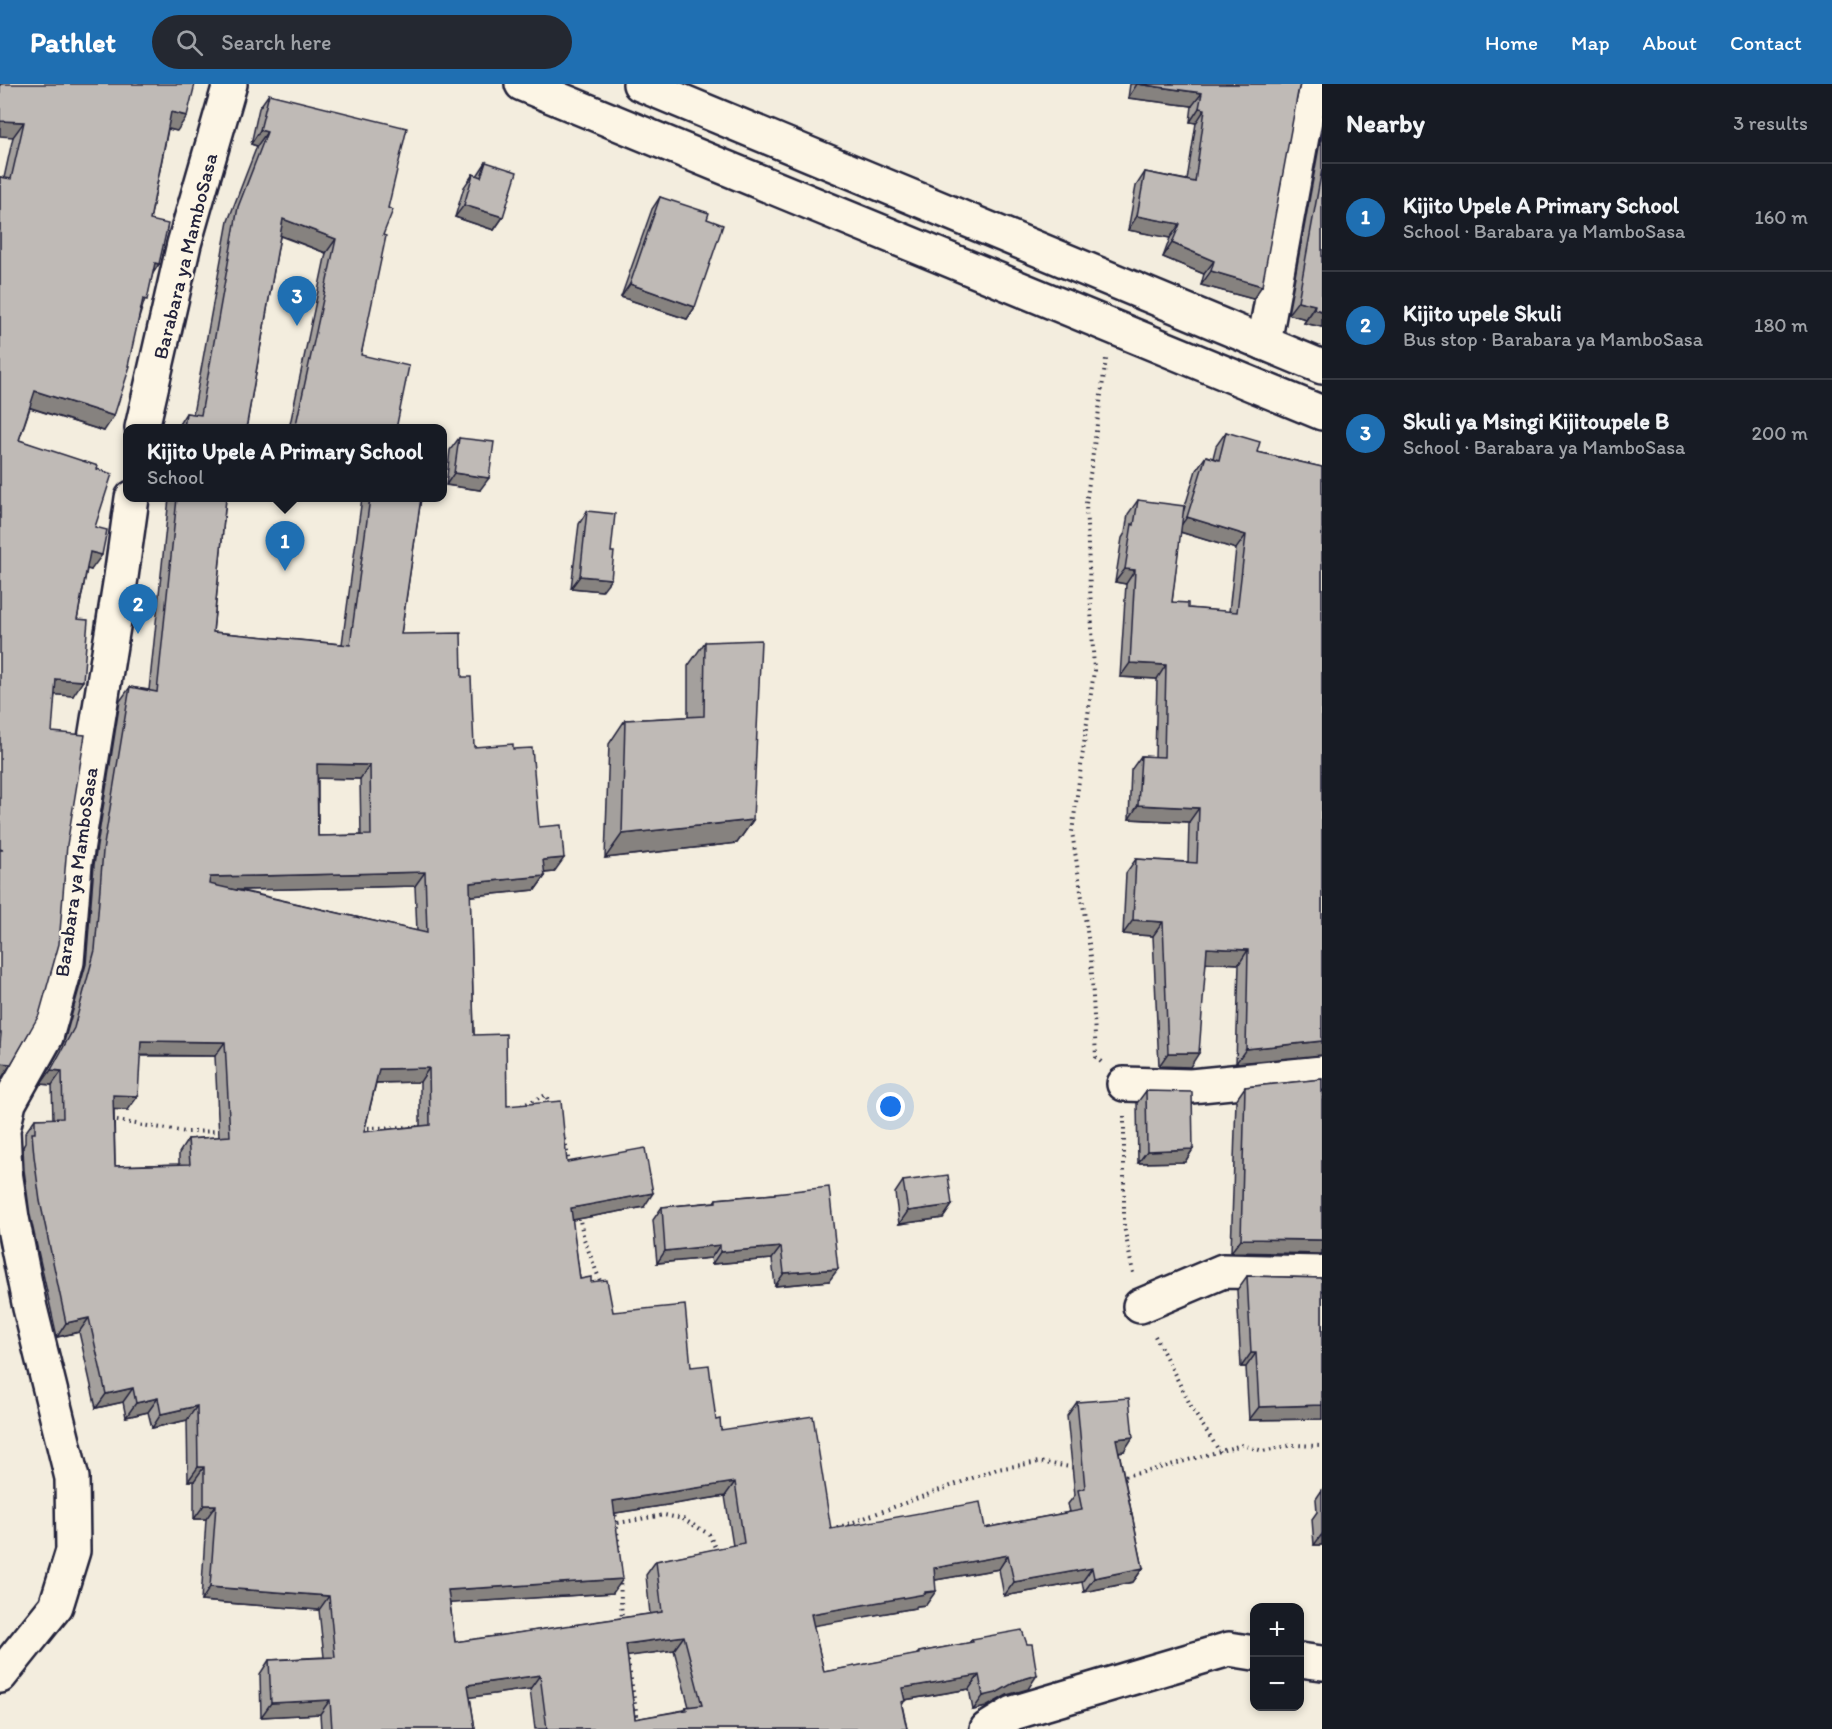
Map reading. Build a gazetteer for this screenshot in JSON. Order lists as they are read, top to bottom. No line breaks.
{"streets":{"street":["Barabara ya MamboSasa"]},"page":{"header":"Pathlet","search":"Search here","nav":["Home","Map","About","Contact"],"heading":["Nearby","3 results"],"list":[{"mark":"1","name":"Kijito Upele A Primary School","note":"School · Barabara ya MamboSasa","value":"160 m"},{"mark":"2","name":"Kijito upele Skuli","note":"Bus stop · Barabara ya MamboSasa","value":"180 m"},{"mark":"3","name":"Skuli ya Msingi Kijitoupele B","note":"School · Barabara ya MamboSasa","value":"200 m"}],"pins":["3","1","2"],"popup":["Kijito Upele A Primary School","School"],"map_buttons":["+","−"]}}
